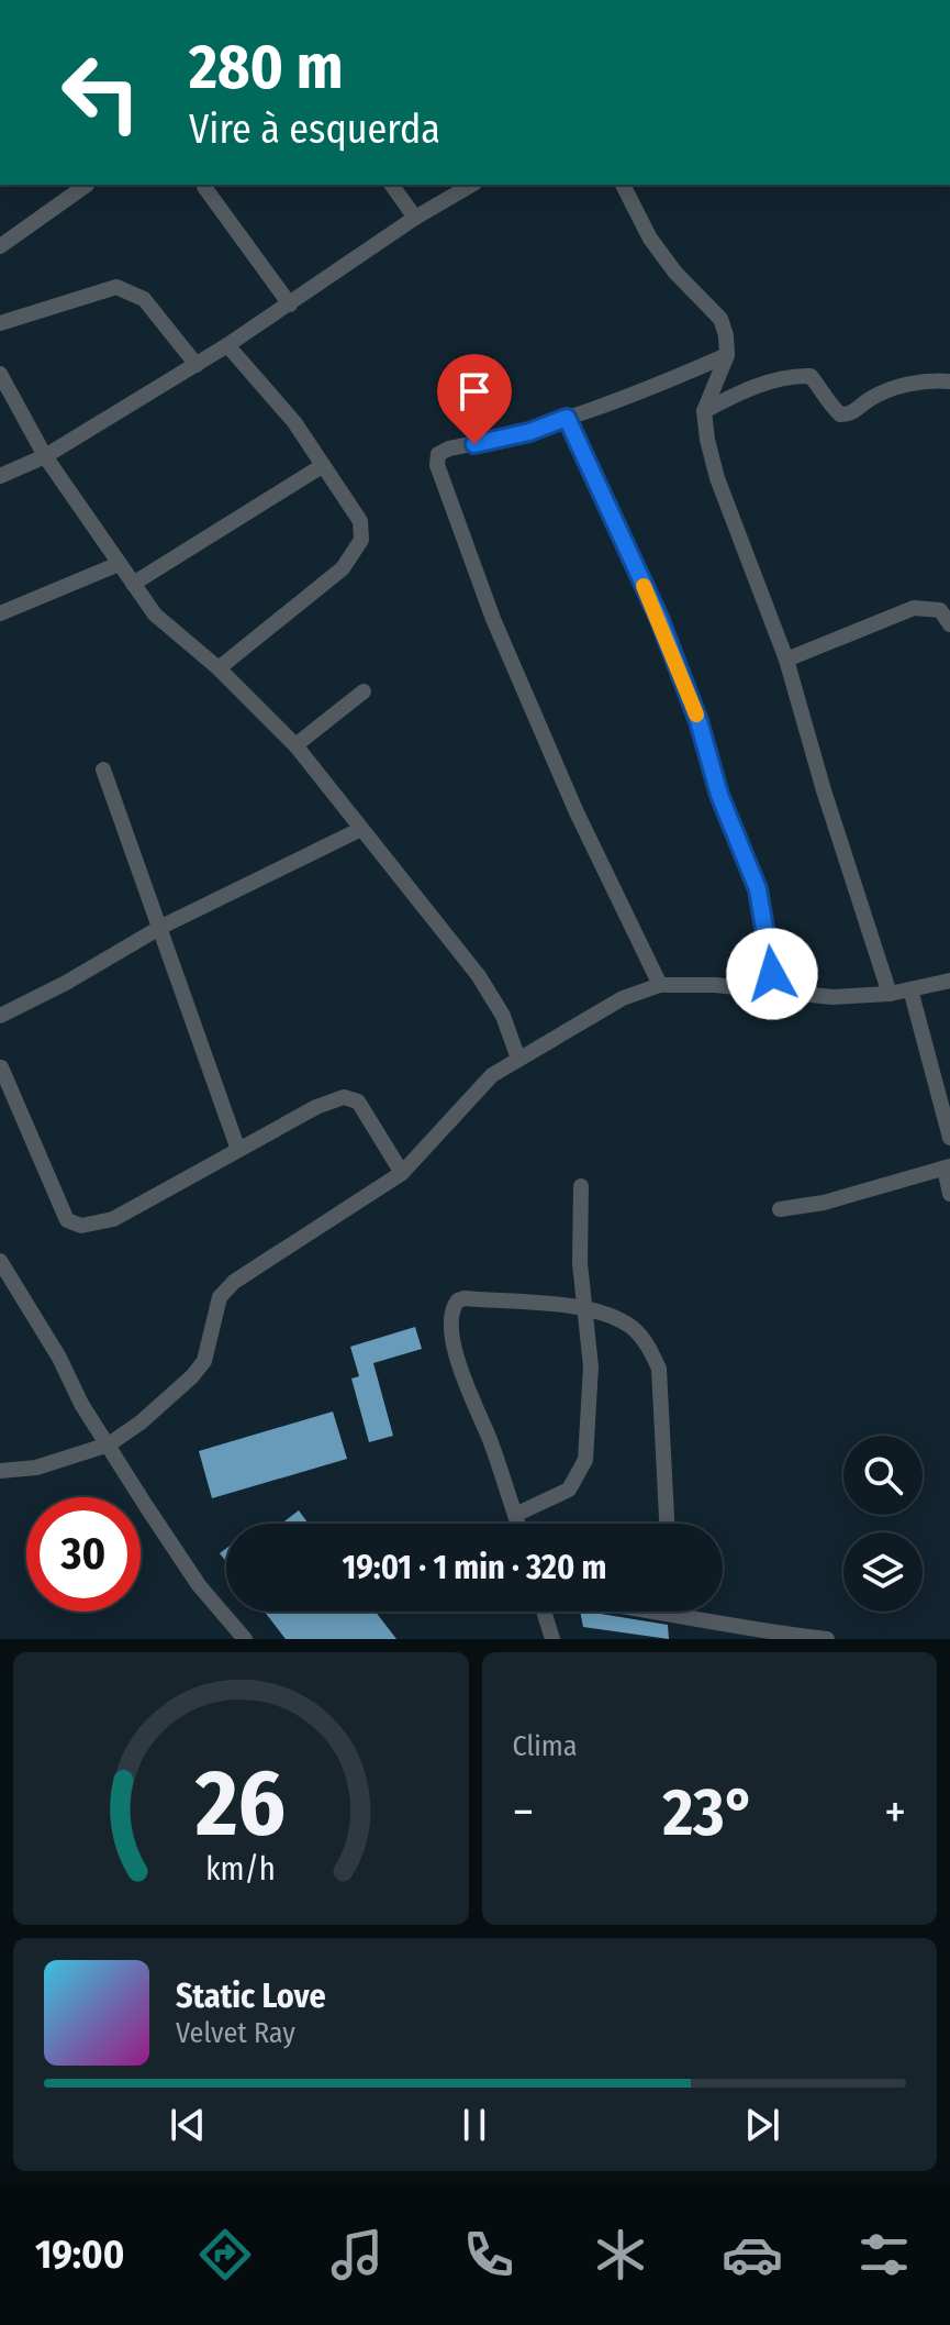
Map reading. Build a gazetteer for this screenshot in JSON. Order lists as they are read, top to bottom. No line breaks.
{"page":{"turn":["280 m","Vire à esquerda"],"limit":"30","trip":"19:01 · 1 min · 320 m","tile":"Clima","heat":["−","23°","+"],"song":["Static Love","Velvet Ray"],"tabs":"19:00","gauge":["26","km/h"]}}
